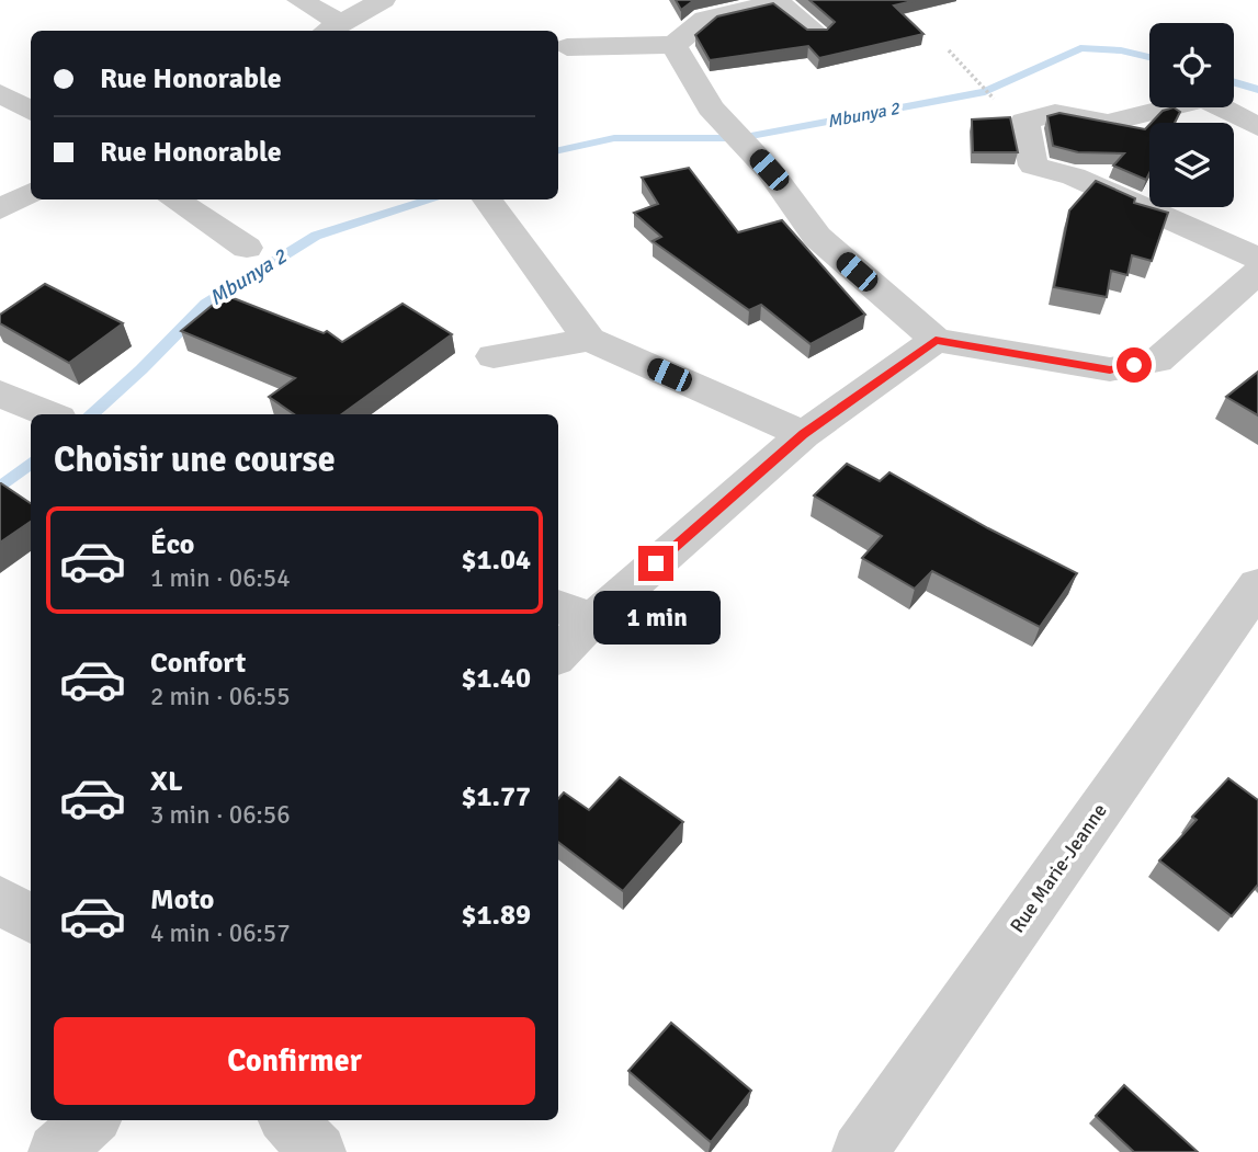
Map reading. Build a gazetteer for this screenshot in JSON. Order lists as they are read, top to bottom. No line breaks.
{"streets":{"street":["Rue Marie-Jeanne"]},"water":["Mbunya 2"],"page":{"banner":["Rue Honorable","Rue Honorable"],"heading":"Choisir une course","list":[{"name":"Éco","note":"1 min · 06:54","value":"$1.04"},{"name":"Confort","note":"2 min · 06:55","value":"$1.40"},{"name":"XL","note":"3 min · 06:56","value":"$1.77"},{"name":"Moto","note":"4 min · 06:57","value":"$1.89"}],"bubble":"1 min","buttons":"Confirmer"}}
